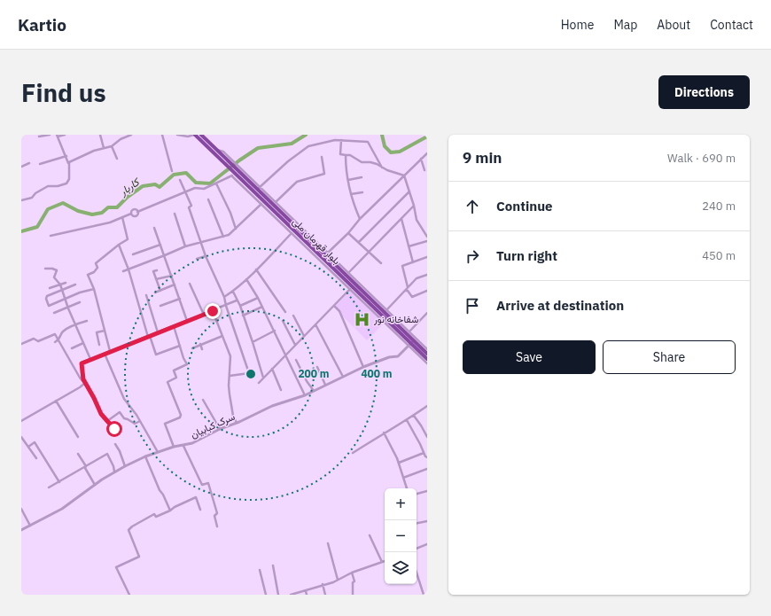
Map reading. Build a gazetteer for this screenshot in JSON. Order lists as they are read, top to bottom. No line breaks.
{"streets":{"highway":["بلوار قهرمان ملی"],"street":["سرک کبابیان"]},"crossings":[["بلوار قهرمان ملی","سرک کبابیان"]],"water":["کاربار"],"places":{"hospital":["شفاخانه نور"]},"page":{"header":"Kartio","nav":["Home","Map","About","Contact"],"buttons":["Directions",["Save","Share"]],"title":"Find us","heading":["9 min","Walk · 690 m"],"list":[["Continue","240 m"],["Turn right","450 m"],"Arrive at destination"],"map_buttons":["+","−"]},"rings":["200 m","400 m"]}
